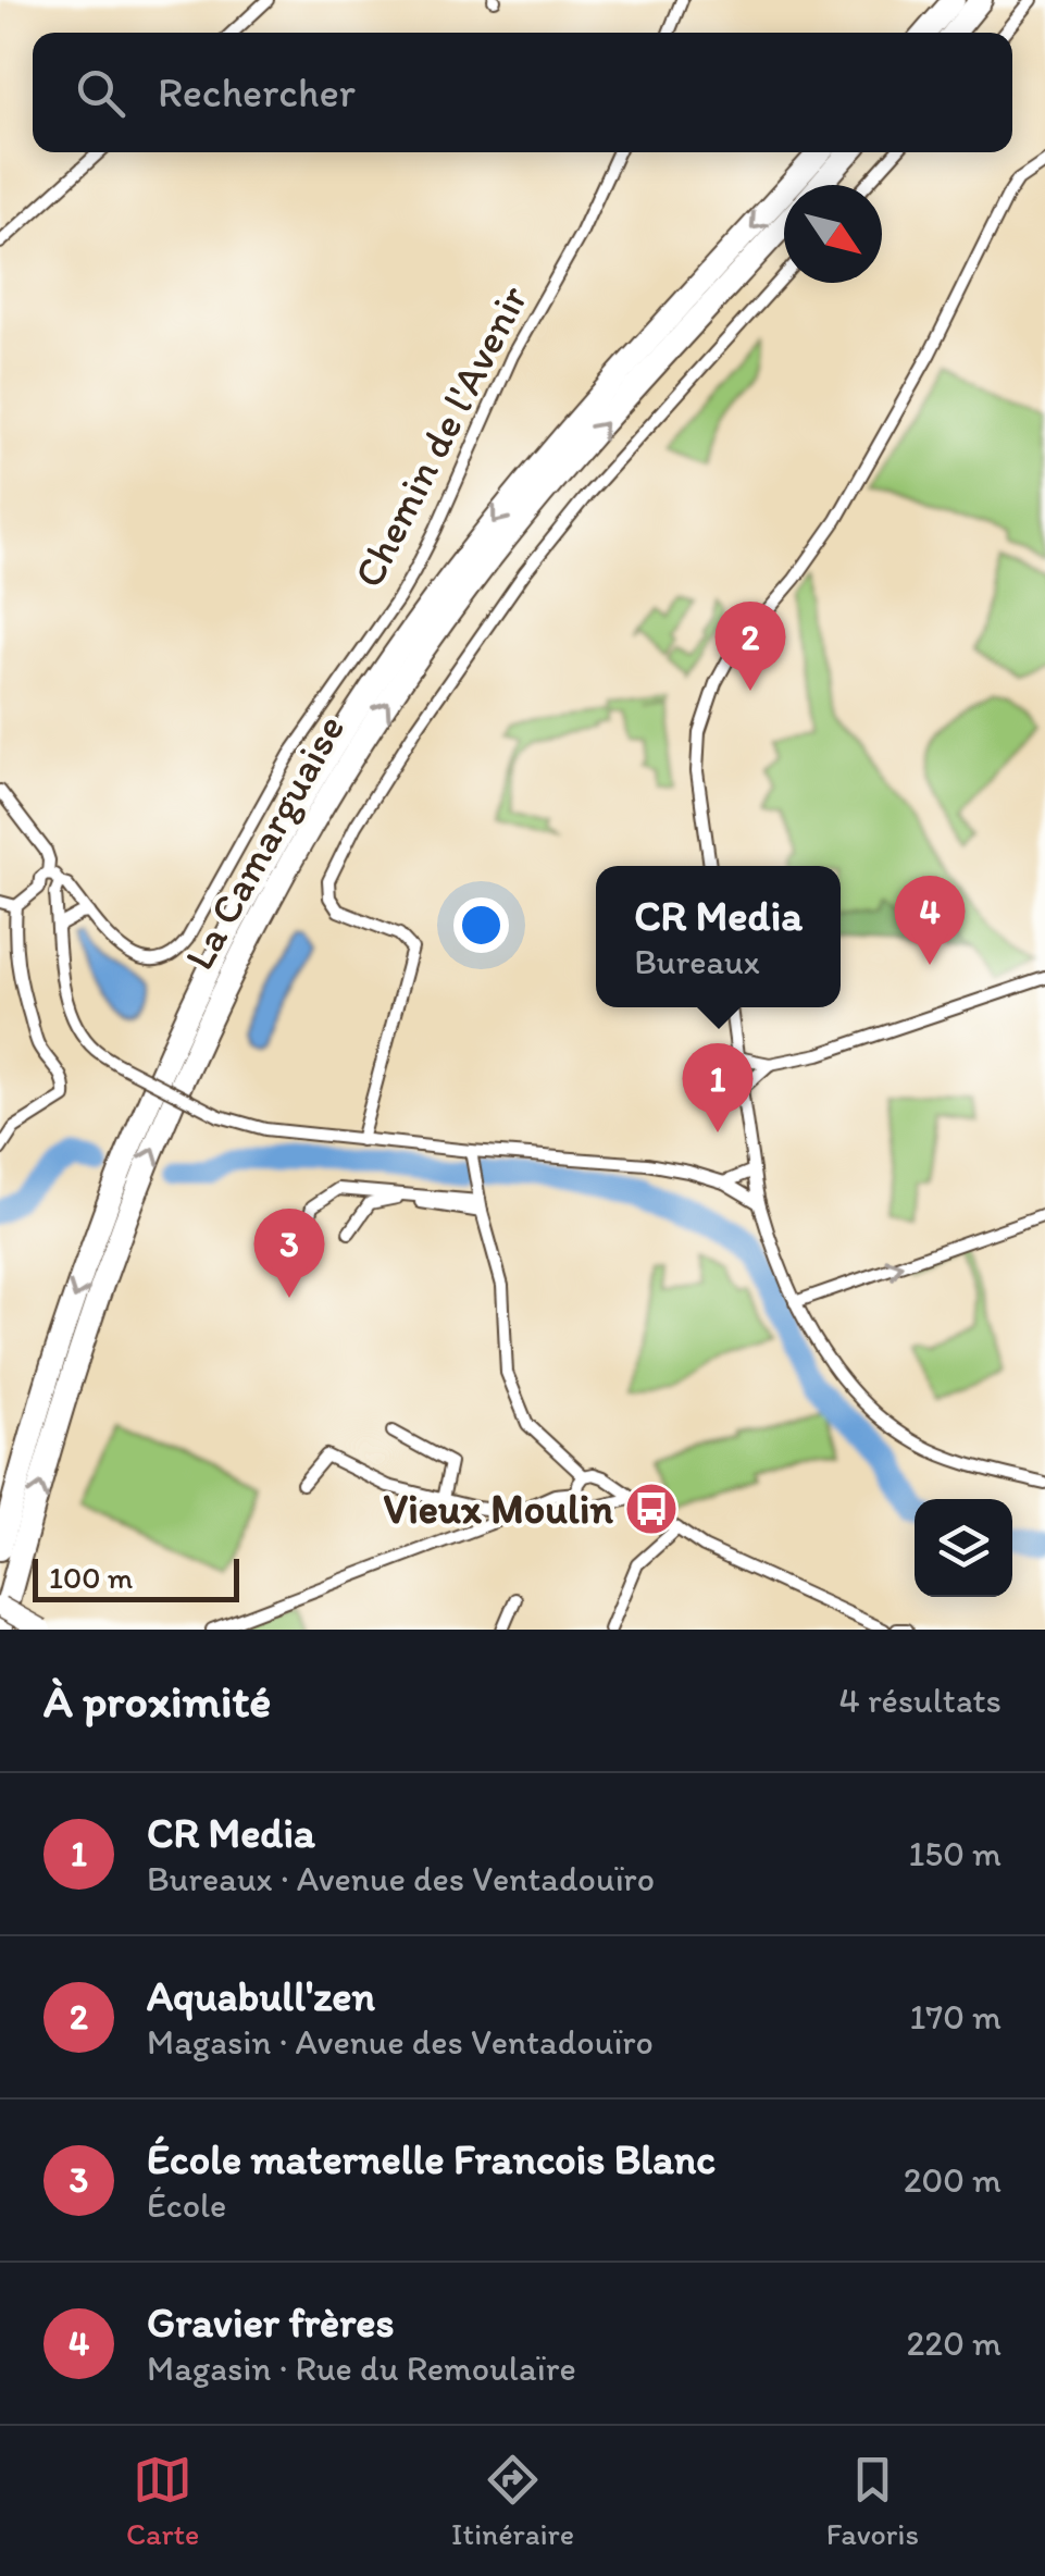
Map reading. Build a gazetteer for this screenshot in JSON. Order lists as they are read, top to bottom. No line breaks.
{"streets":{"highway":["La Camarguaise"],"street":["Chemin de l'Avenir"]},"places":{"bus stop":["Vieux Moulin"]},"scale_bar":"100 m","north":"bottom right","page":{"search":"Rechercher","pins":["2","4","1","3"],"popup":["CR Media","Bureaux"],"scale":"100 m","heading":["À proximité","4 résultats"],"list":[{"mark":"1","name":"CR Media","note":"Bureaux · Avenue des Ventadouïro","value":"150 m"},{"mark":"2","name":"Aquabull'zen","note":"Magasin · Avenue des Ventadouïro","value":"170 m"},{"mark":"3","name":"École maternelle Francois Blanc","note":"École","value":"200 m"},{"mark":"4","name":"Gravier frères","note":"Magasin · Rue du Remoulaïre","value":"220 m"}],"nav":["Carte","Itinéraire","Favoris"]}}
